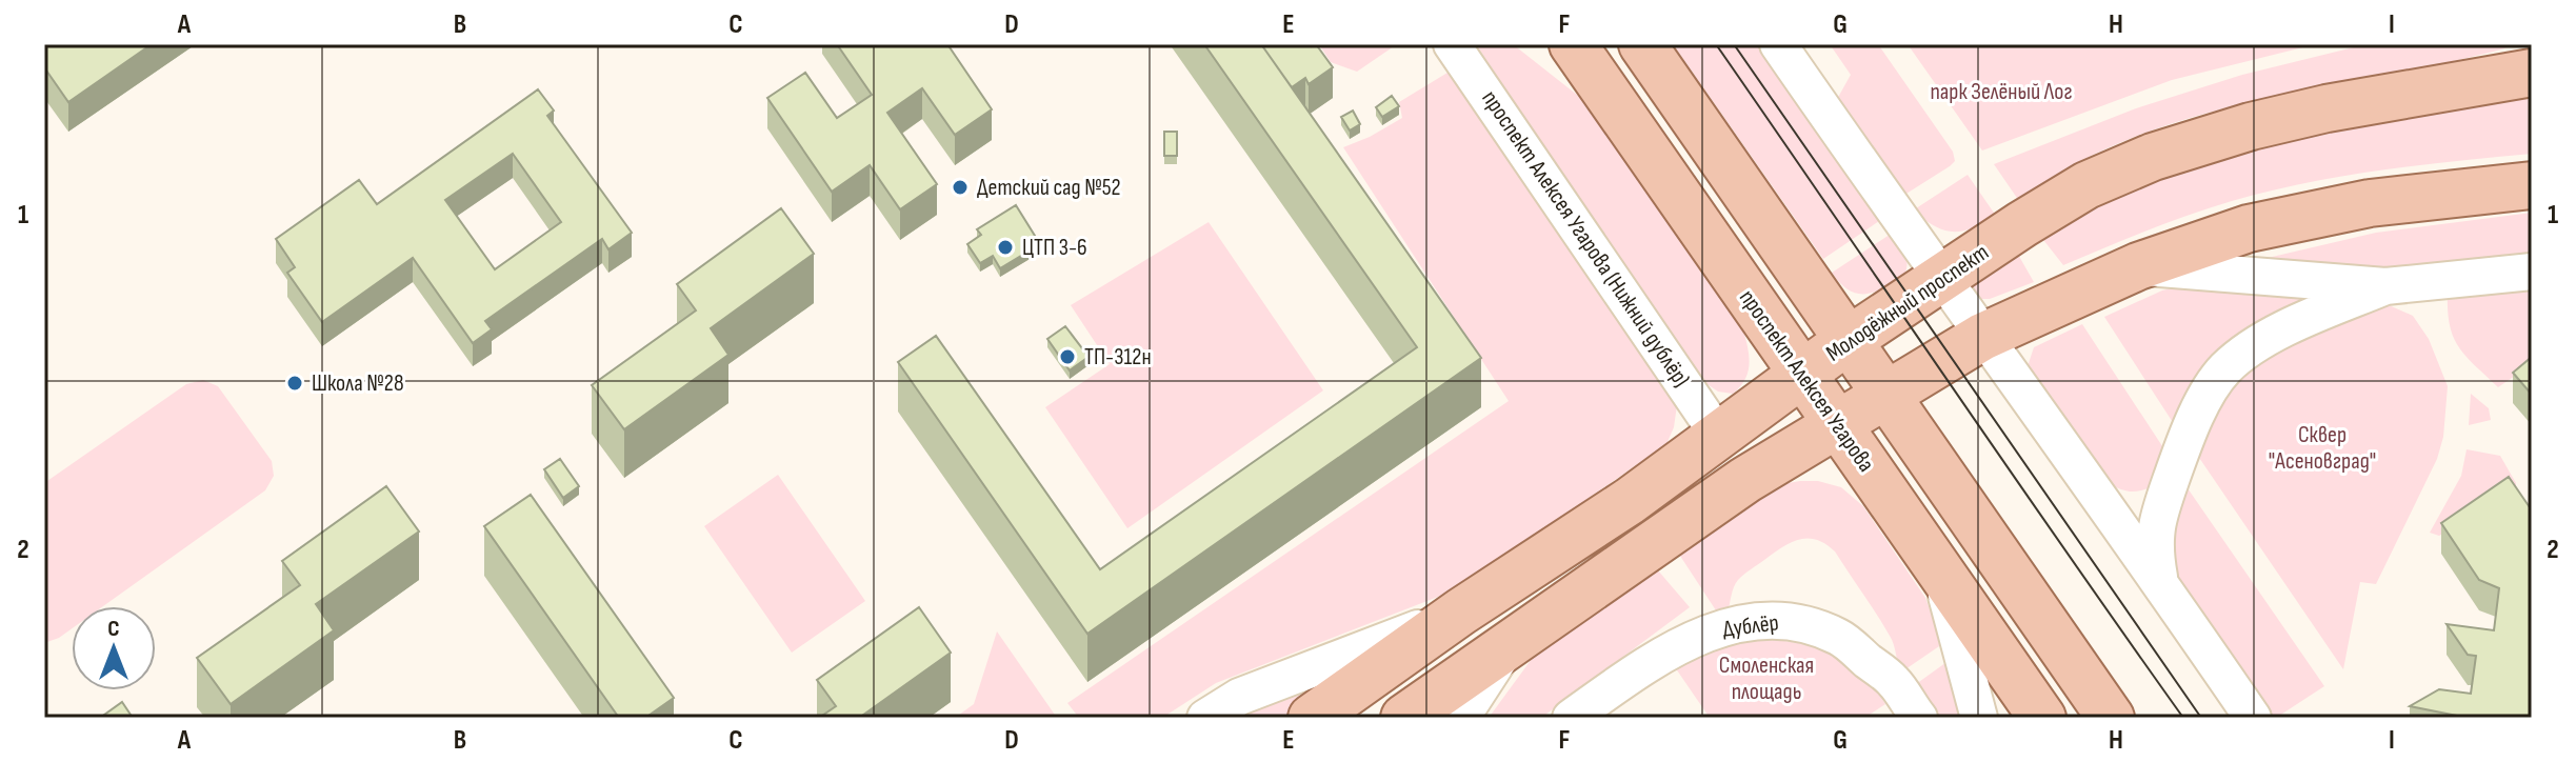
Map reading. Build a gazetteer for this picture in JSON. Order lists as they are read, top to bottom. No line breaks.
{"streets":{"main road":["Молодёжный проспект","проспект Алексея Угарова"],"street":["проспект Алексея Угарова (Нижний дублёр)","Дублёр"]},"crossings":[["проспект Алексея Угарова (Нижний дублёр)","Молодёжный проспект"],["Молодёжный проспект","проспект Алексея Угарова"]],"parks":["парк Зелёный Лог","Сквер \"Асеновград\"","Смоленская площадь"],"places":["Детский сад №52","ЦТП 3-6","ТП-312н","Школа №28"],"north":"top","grid":{"columns":["A","B","C","D","E","F","G","H","I"],"rows":["1","2"]}}
